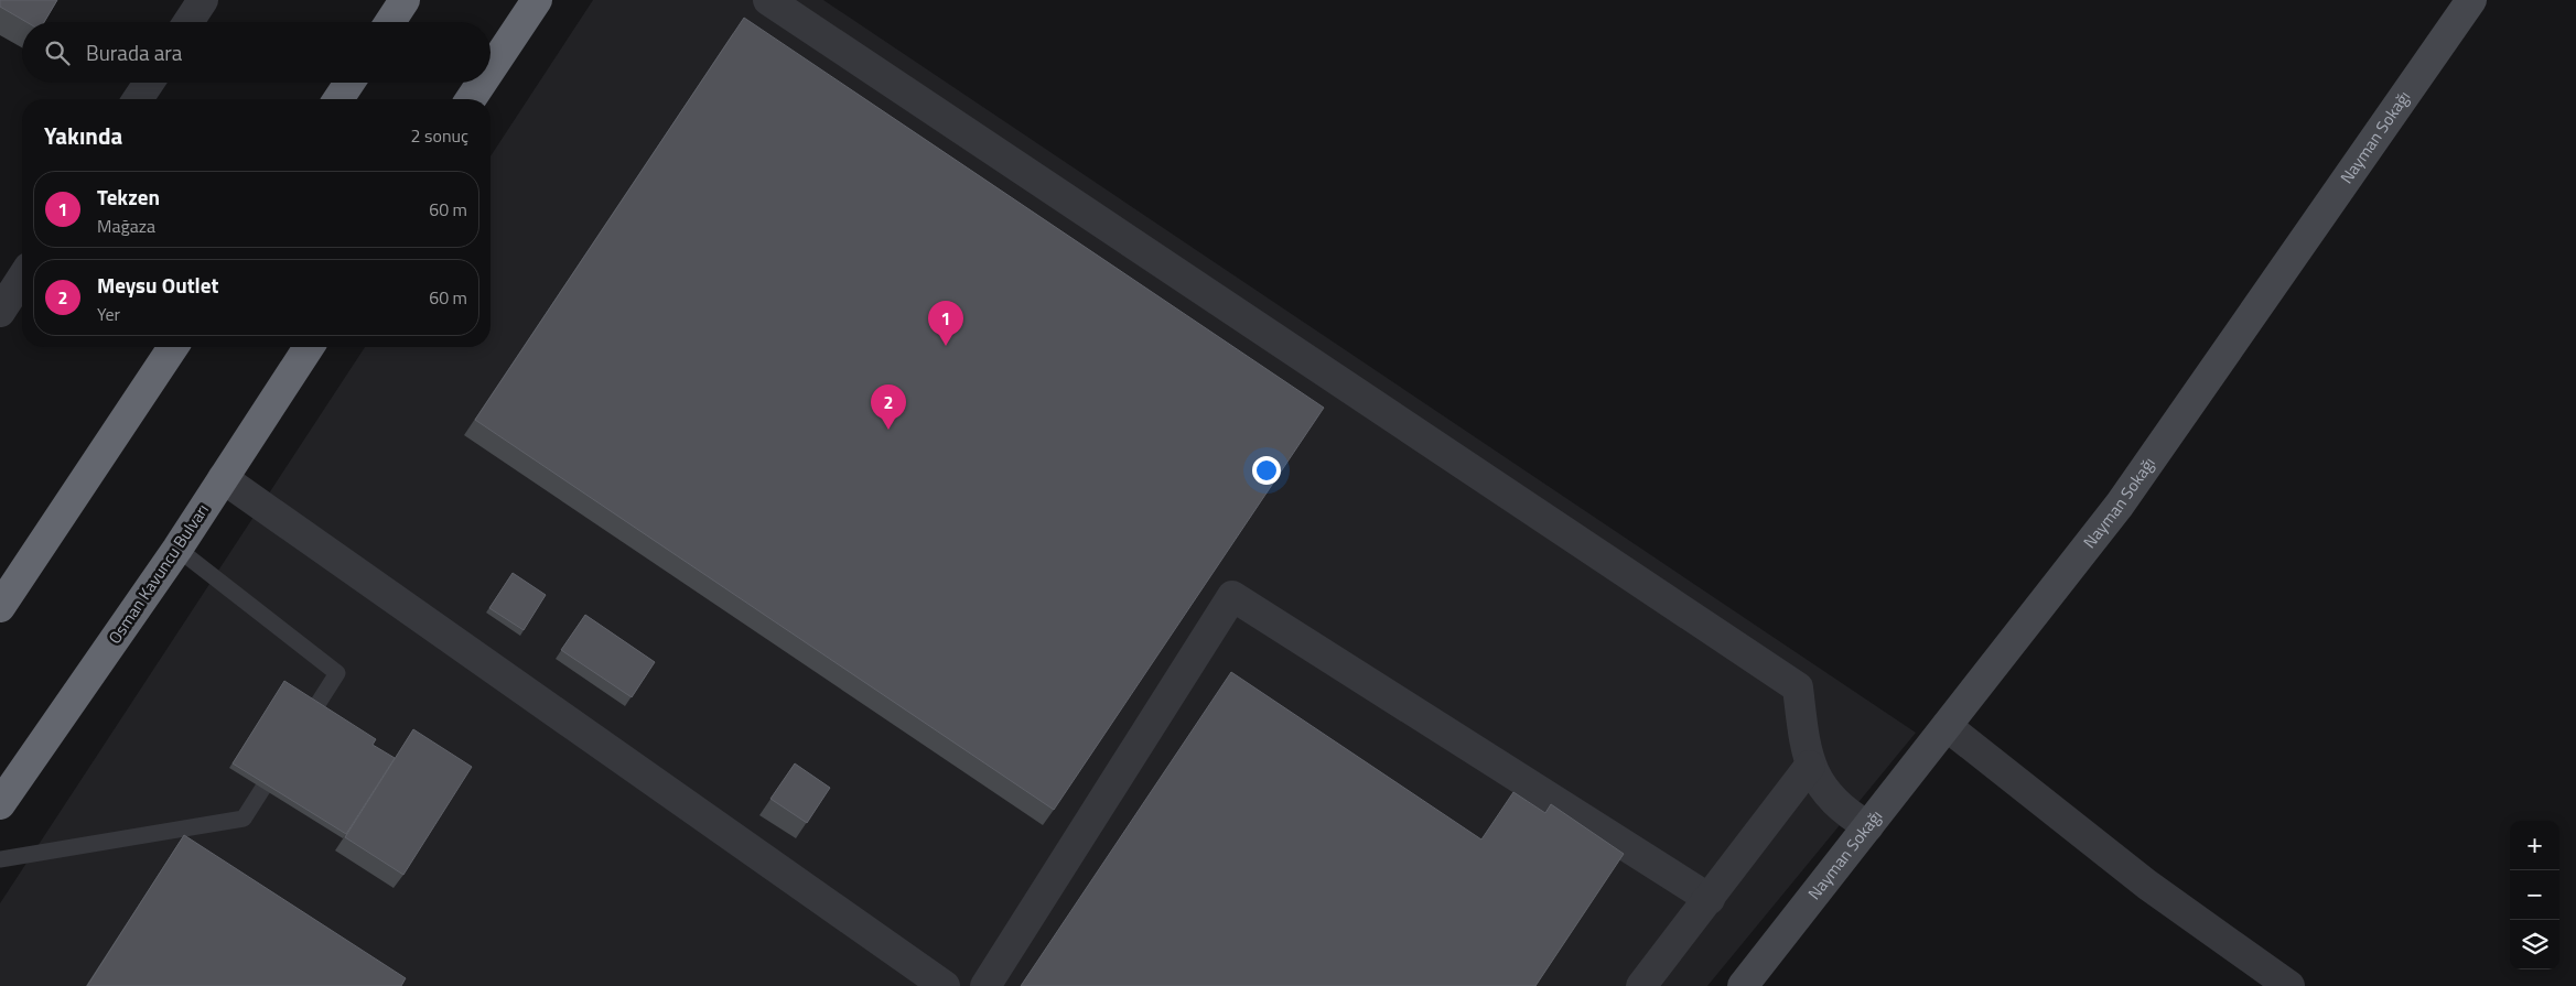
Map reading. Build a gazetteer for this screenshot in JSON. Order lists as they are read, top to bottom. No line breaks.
{"streets":{"highway":["Osman Kavuncu Bulvarı"],"street":["Nayman Sokağı"]},"page":{"search":"Burada ara","heading":["Yakında","2 sonuç"],"list":[{"mark":"1","name":"Tekzen","note":"Mağaza","value":"60 m"},{"mark":"2","name":"Meysu Outlet","note":"Yer","value":"60 m"}],"pins":["1","2"],"map_buttons":["+","−"]}}
